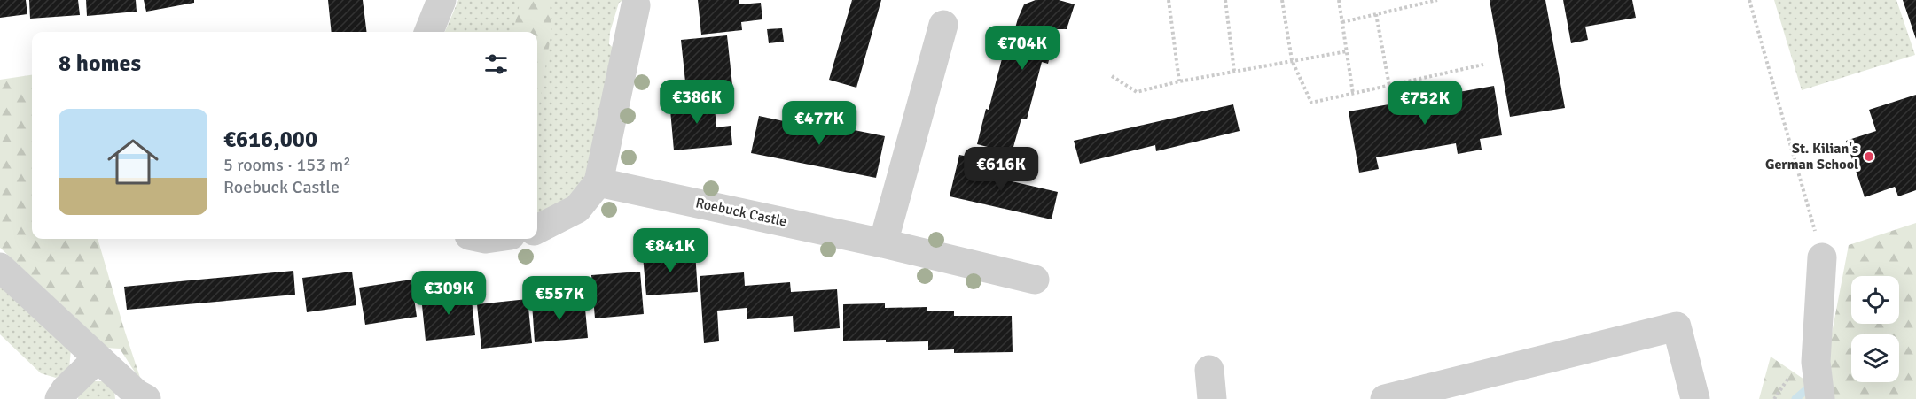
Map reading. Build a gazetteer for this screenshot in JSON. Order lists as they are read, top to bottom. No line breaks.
{"streets":{"street":["Roebuck Castle"]},"places":["St. Kilian's German School"],"page":{"price":["€704K","€386K","€752K","€477K","€616K","€841K","€309K","€557K"],"heading":"8 homes","list":[{"name":"€616,000","note":"5 rooms · 153 m² · Roebuck Castle"}]}}
